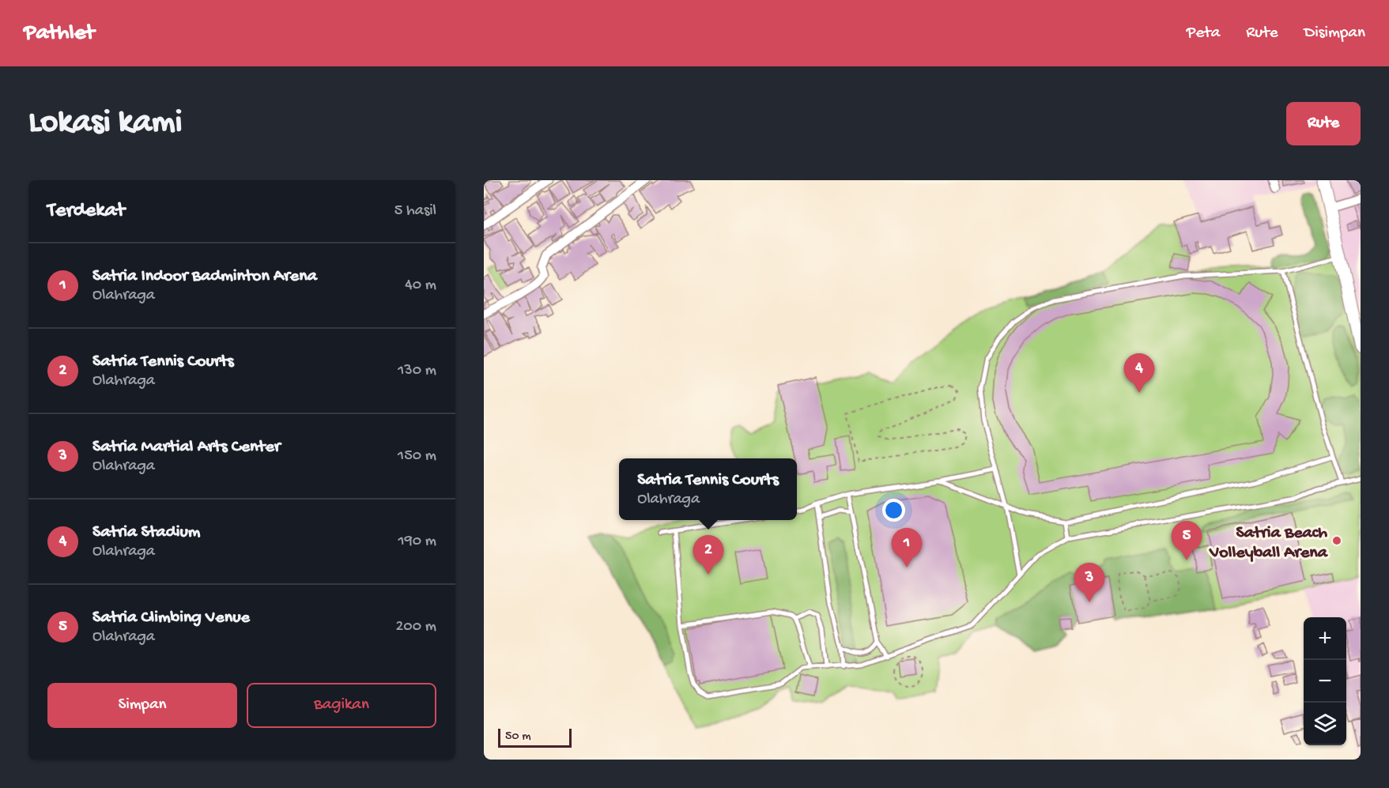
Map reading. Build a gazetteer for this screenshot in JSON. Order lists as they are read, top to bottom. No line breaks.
{"places":["Satria Beach Volleyball Arena"],"scale_bar":"50 m","page":{"header":"Pathlet","nav":["Peta","Rute","Disimpan"],"buttons":["Rute",["Simpan","Bagikan"]],"title":"Lokasi kami","heading":["Terdekat","5 hasil"],"list":[{"mark":"1","name":"Satria Indoor Badminton Arena","note":"Olahraga","value":"40 m"},{"mark":"2","name":"Satria Tennis Courts","note":"Olahraga","value":"130 m"},{"mark":"3","name":"Satria Martial Arts Center","note":"Olahraga","value":"150 m"},{"mark":"4","name":"Satria Stadium","note":"Olahraga","value":"190 m"},{"mark":"5","name":"Satria Climbing Venue","note":"Olahraga","value":"200 m"}],"pins":["4","5","1","2","3"],"popup":["Satria Tennis Courts","Olahraga"],"map_buttons":["+","−"],"scale":"50 m"}}
